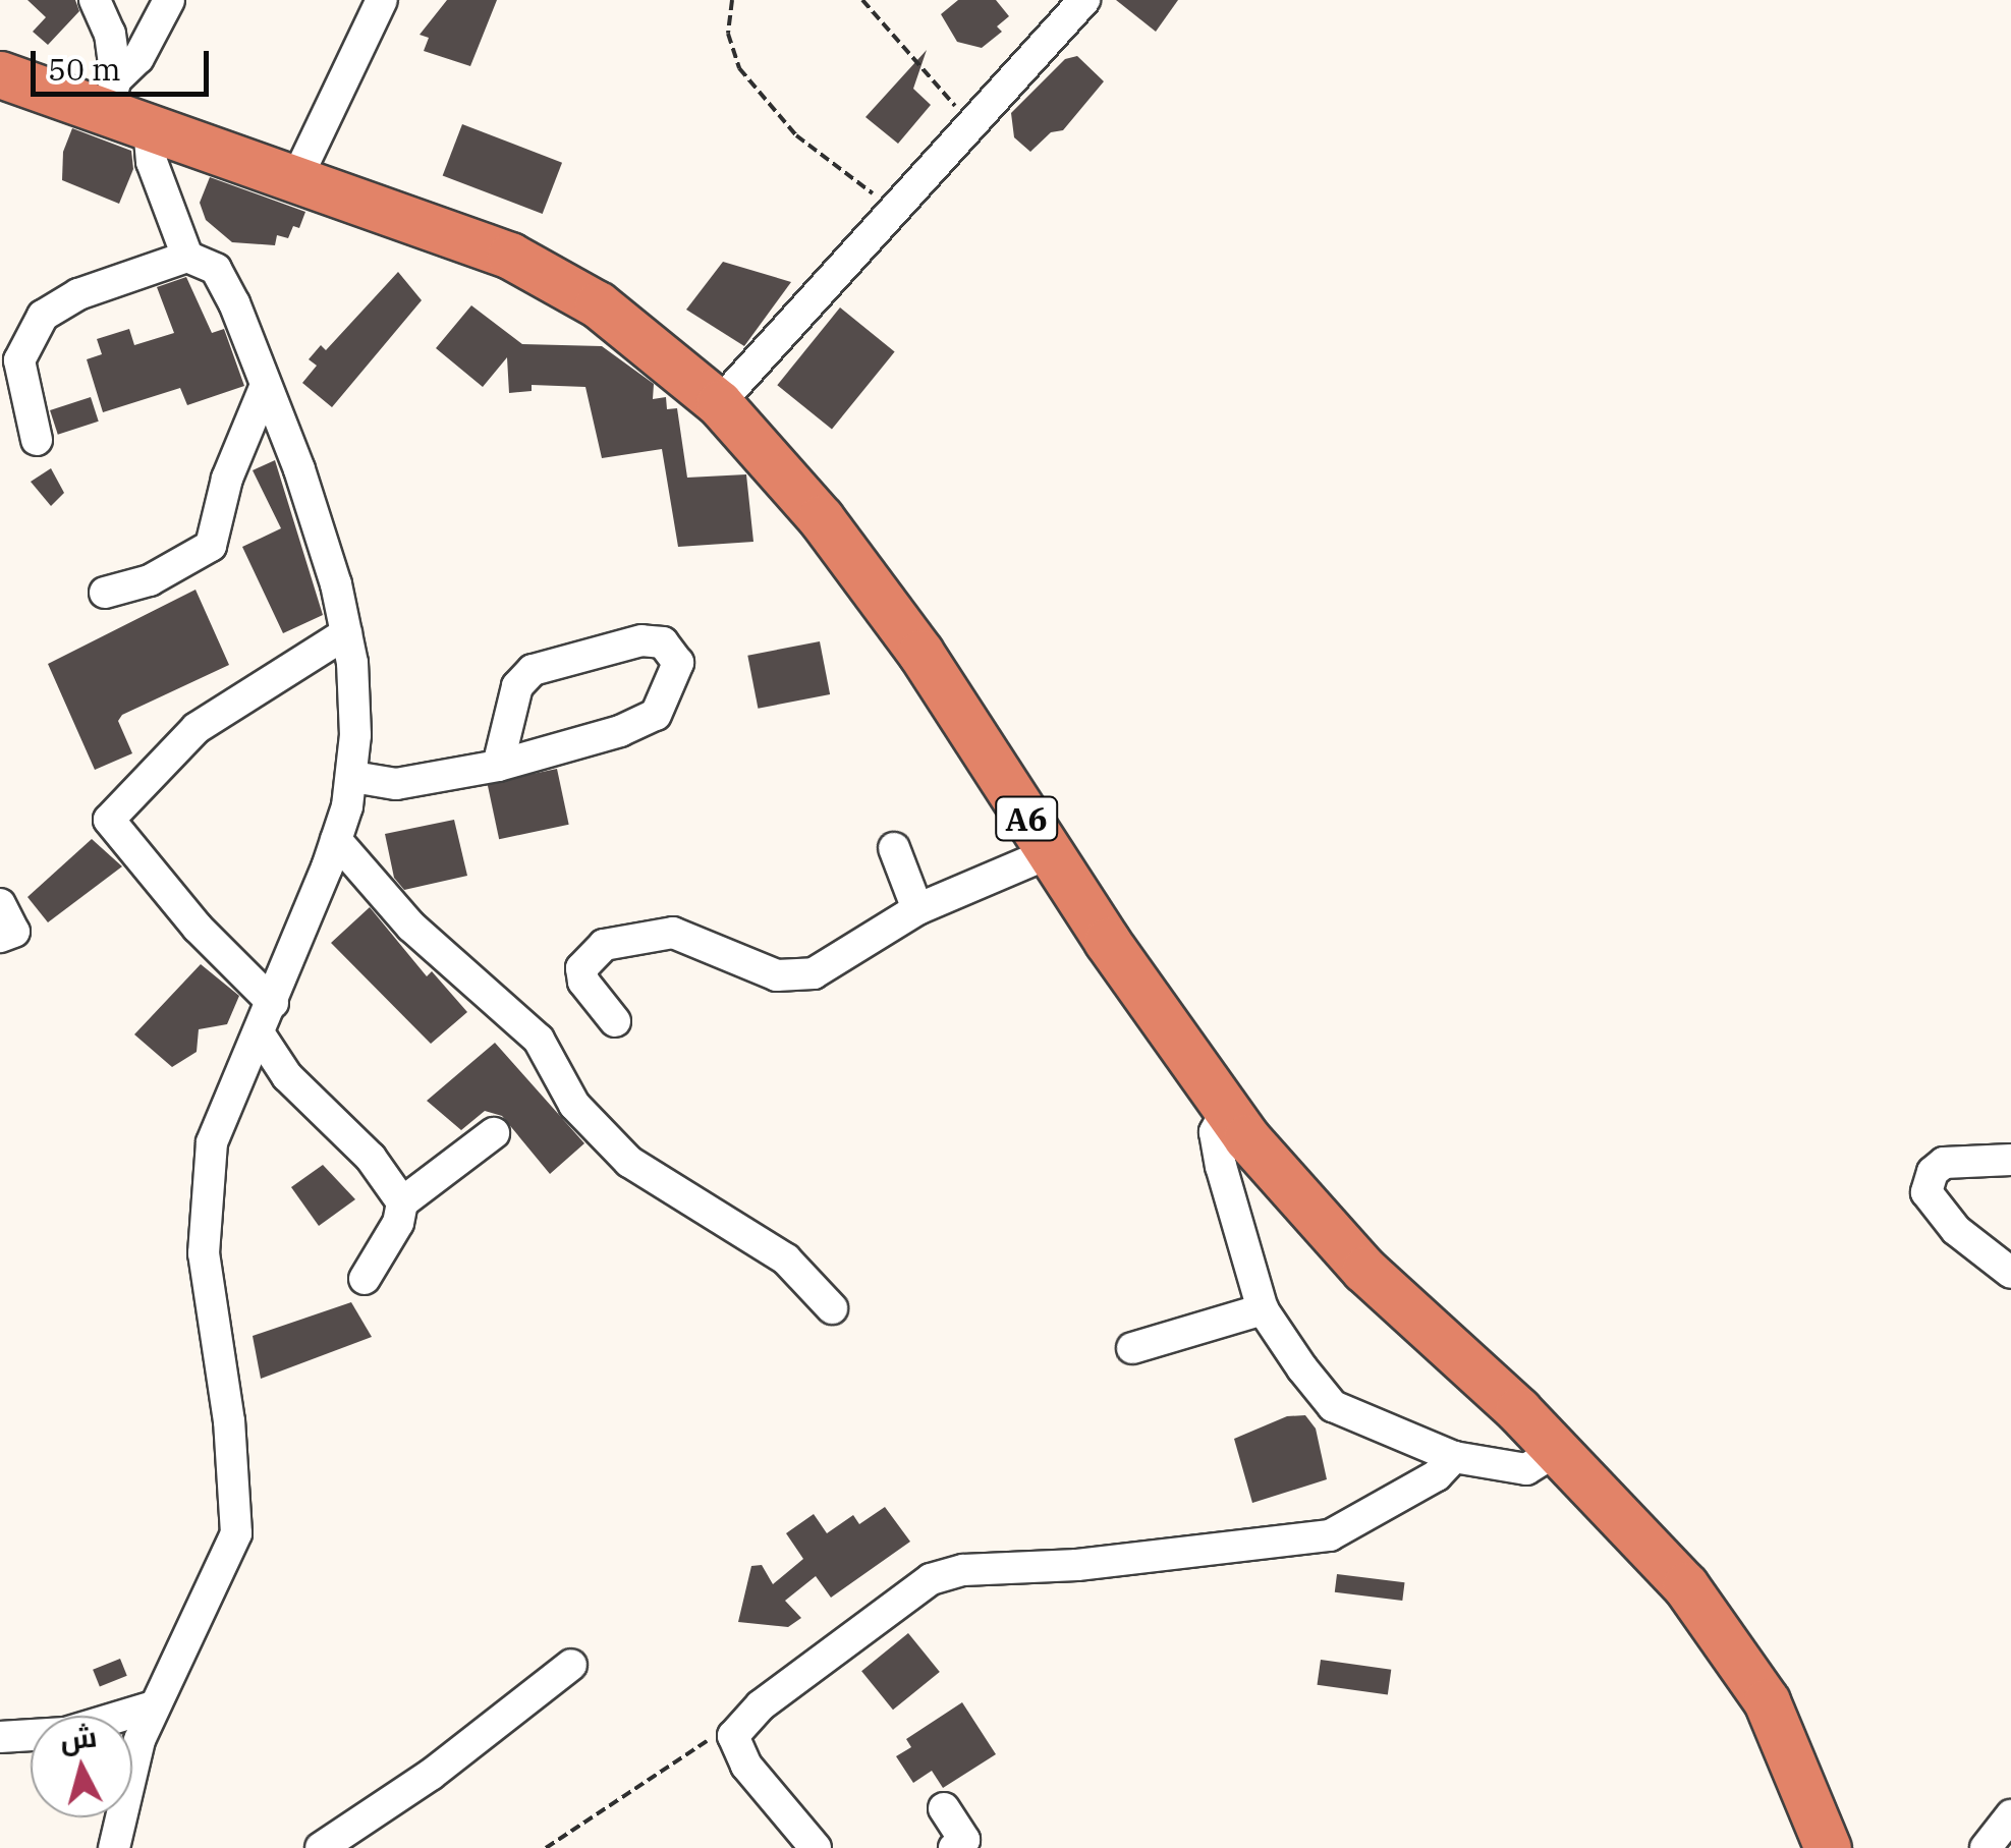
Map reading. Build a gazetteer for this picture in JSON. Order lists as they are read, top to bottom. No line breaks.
{"streets":{"highway":["A6"]},"scale_bar":"50 m","north":"top"}
